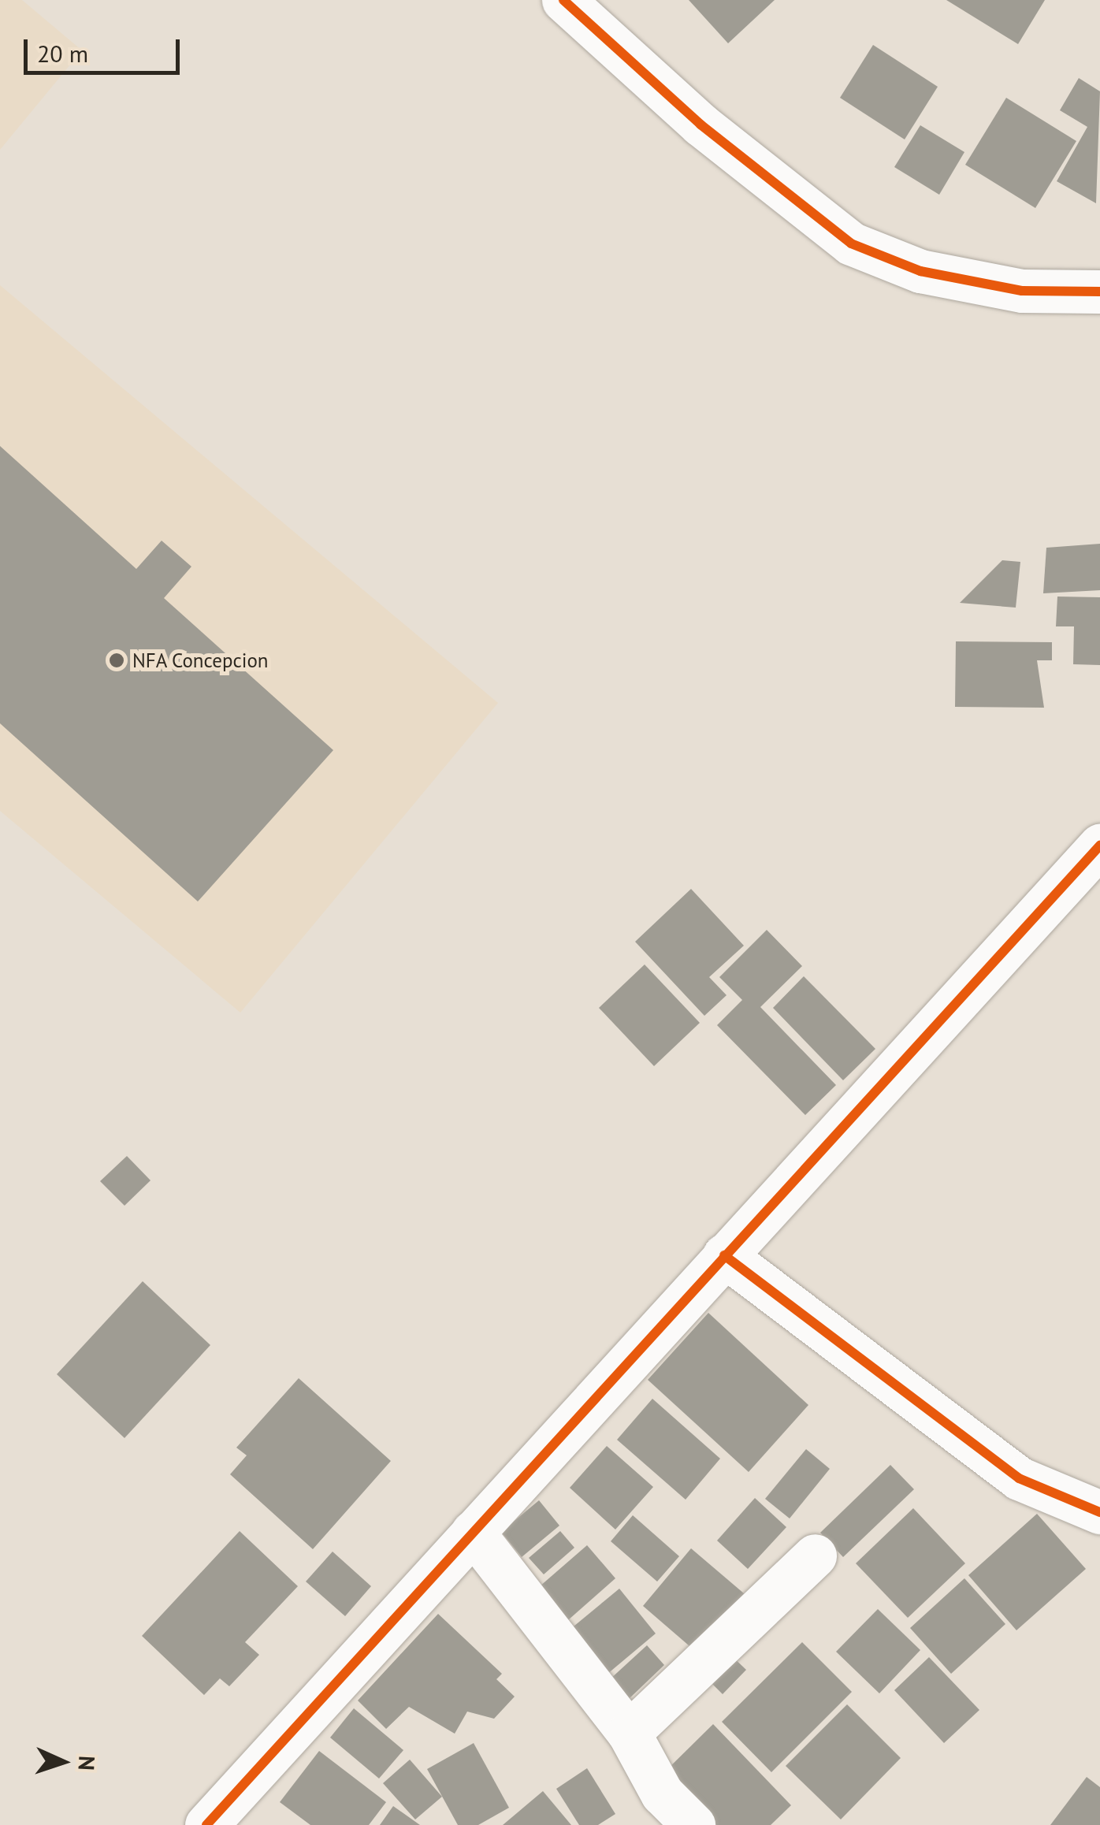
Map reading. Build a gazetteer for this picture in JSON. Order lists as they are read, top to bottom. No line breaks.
{"places":["NFA Concepcion"],"scale_bar":"20 m","north":"right"}
